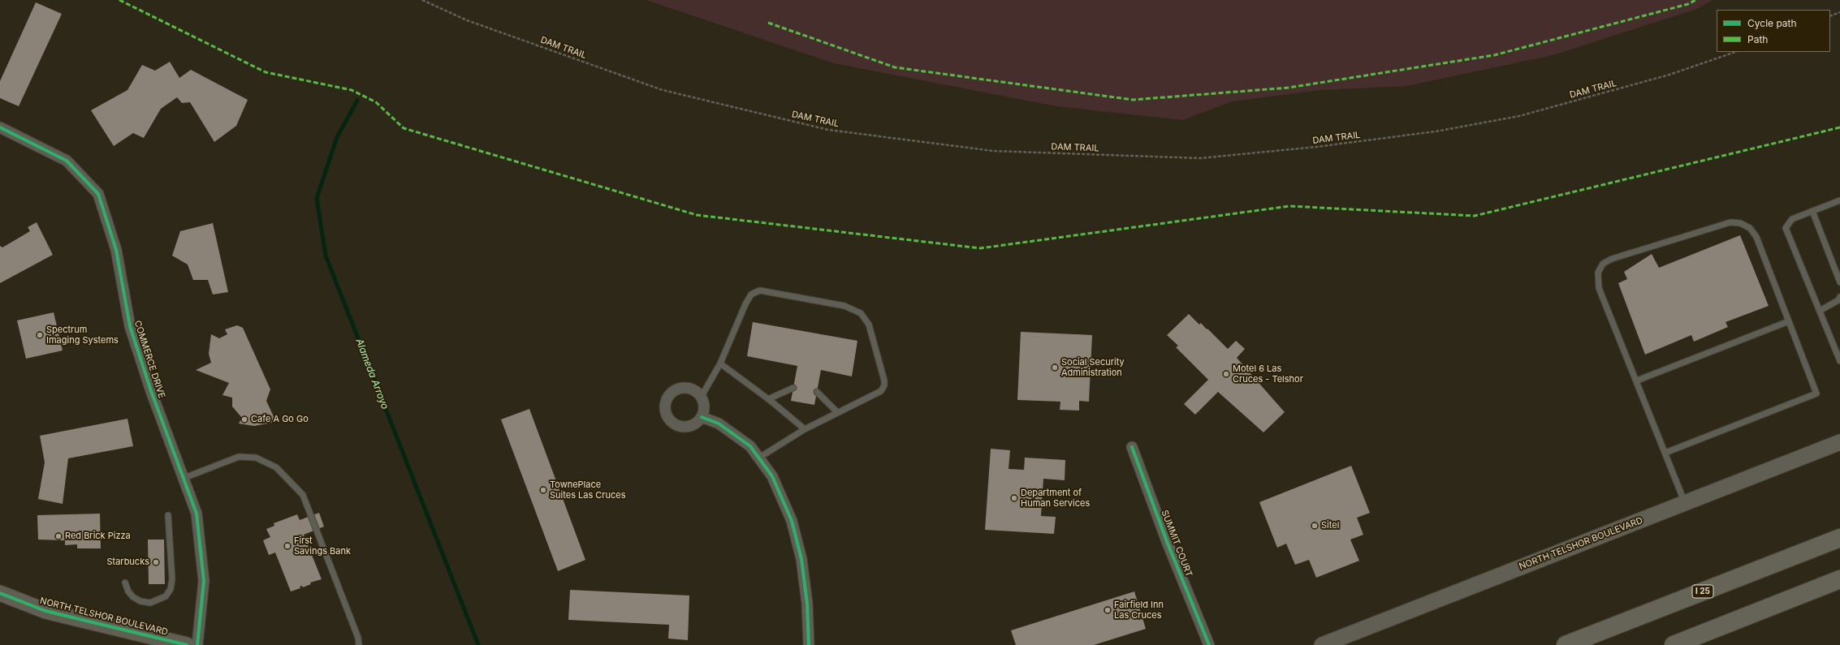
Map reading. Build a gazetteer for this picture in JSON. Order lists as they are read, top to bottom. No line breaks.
{"streets":{"highway":["I 25"],"main road":["NORTH TELSHOR BOULEVARD"],"street":["COMMERCE DRIVE","SUMMIT COURT"],"path":["DAM TRAIL"]},"water":["Alameda Arroyo"],"places":["Spectrum Imaging Systems","Social Security Administration","Motel 6 Las Cruces - Telshor","Cafe A Go Go","TownePlace Suites Las Cruces","Department of Human Services","Sitel","Red Brick Pizza","First Savings Bank","Starbucks","Fairfield Inn Las Cruces"],"legend":["Cycle path","Path"]}
